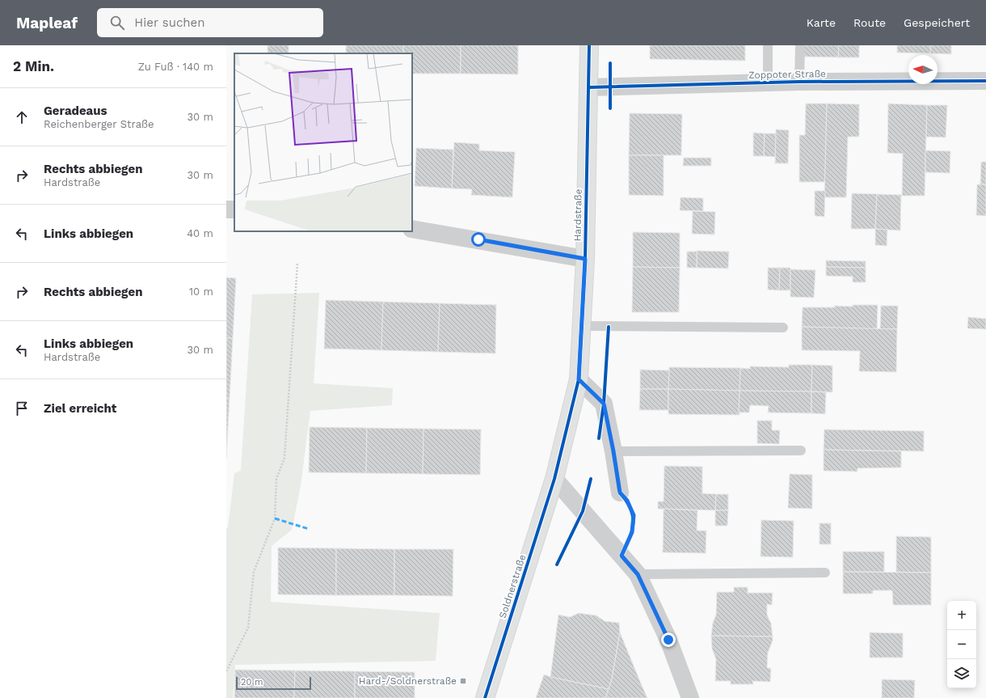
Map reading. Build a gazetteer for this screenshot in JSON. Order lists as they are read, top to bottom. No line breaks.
{"streets":{"street":["Zoppoter Straße","Hardstraße","Soldnerstraße"]},"crossings":[["Zoppoter Straße","Hardstraße"],["Hardstraße","Soldnerstraße"]],"places":{"transit":["Hard-/Soldnerstraße"]},"scale_bar":"20 m","north":"left","page":{"header":"Mapleaf","search":"Hier suchen","nav":["Karte","Route","Gespeichert"],"heading":["2 Min.","Zu Fuß · 140 m"],"list":[["Geradeaus","Reichenberger Straße","30 m"],["Rechts abbiegen","Hardstraße","30 m"],["Links abbiegen","40 m"],["Rechts abbiegen","10 m"],["Links abbiegen","Hardstraße","30 m"],"Ziel erreicht"],"map_buttons":["+","−"],"scale":"20 m"}}
